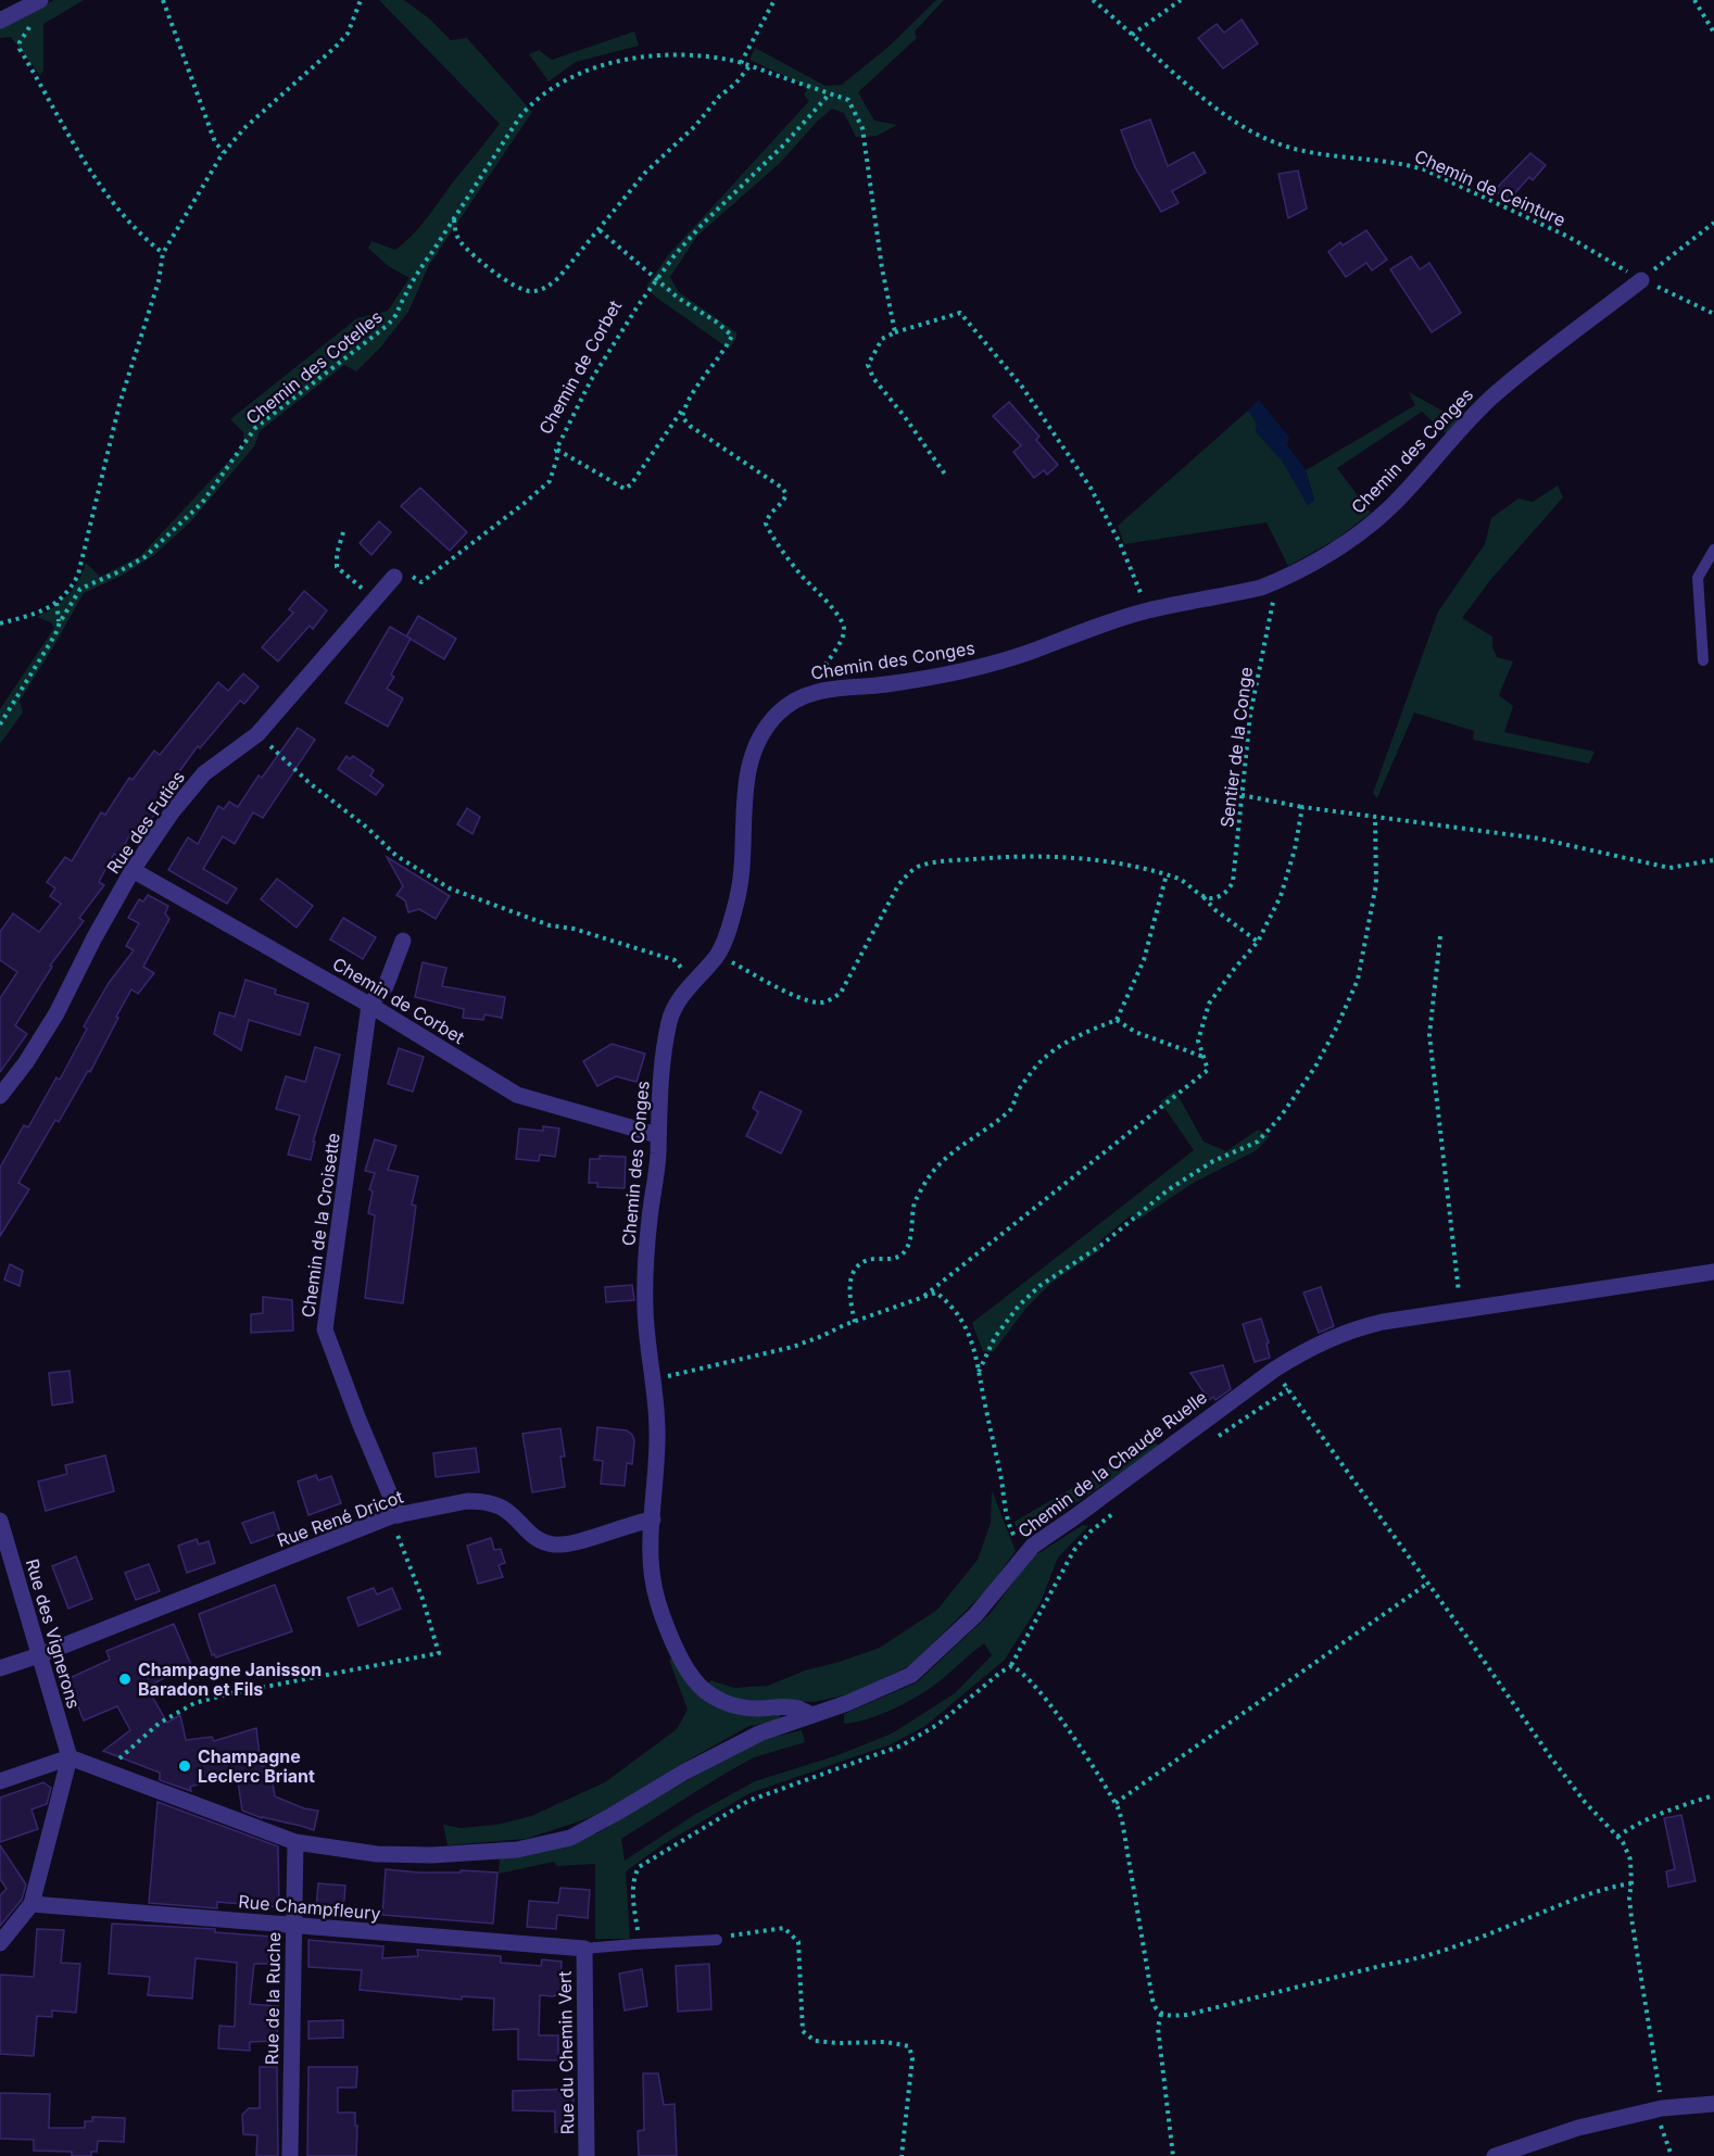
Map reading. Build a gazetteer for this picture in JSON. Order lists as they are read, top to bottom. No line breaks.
{"streets":{"street":["Chemin de Corbet","Chemin des Conges","Rue des Futies","Chemin de la Croisette","Chemin de la Chaude Ruelle","Rue René Dricot","Rue des Vignerons","Rue Champfleury","Rue de la Ruche","Rue du Chemin Vert"],"path":["Chemin de Ceinture","Chemin des Cotelles","Sentier de la Conge"]},"crossings":[["Chemin de Ceinture","Chemin des Conges"],["Chemin des Cotelles","Chemin de Corbet"],["Chemin de Corbet","Chemin des Conges"],["Chemin de Corbet","Rue des Futies"],["Chemin de Corbet","Chemin de la Croisette"],["Chemin des Conges","Sentier de la Conge"],["Chemin des Conges","Chemin de la Chaude Ruelle"],["Chemin des Conges","Rue René Dricot"],["Chemin de la Croisette","Rue René Dricot"],["Chemin de la Chaude Ruelle","Rue des Vignerons"],["Chemin de la Chaude Ruelle","Rue de la Ruche"],["Rue René Dricot","Rue des Vignerons"],["Rue Champfleury","Rue de la Ruche"],["Rue Champfleury","Rue du Chemin Vert"]],"places":["Champagne Janisson Baradon et Fils","Champagne Leclerc Briant"]}
